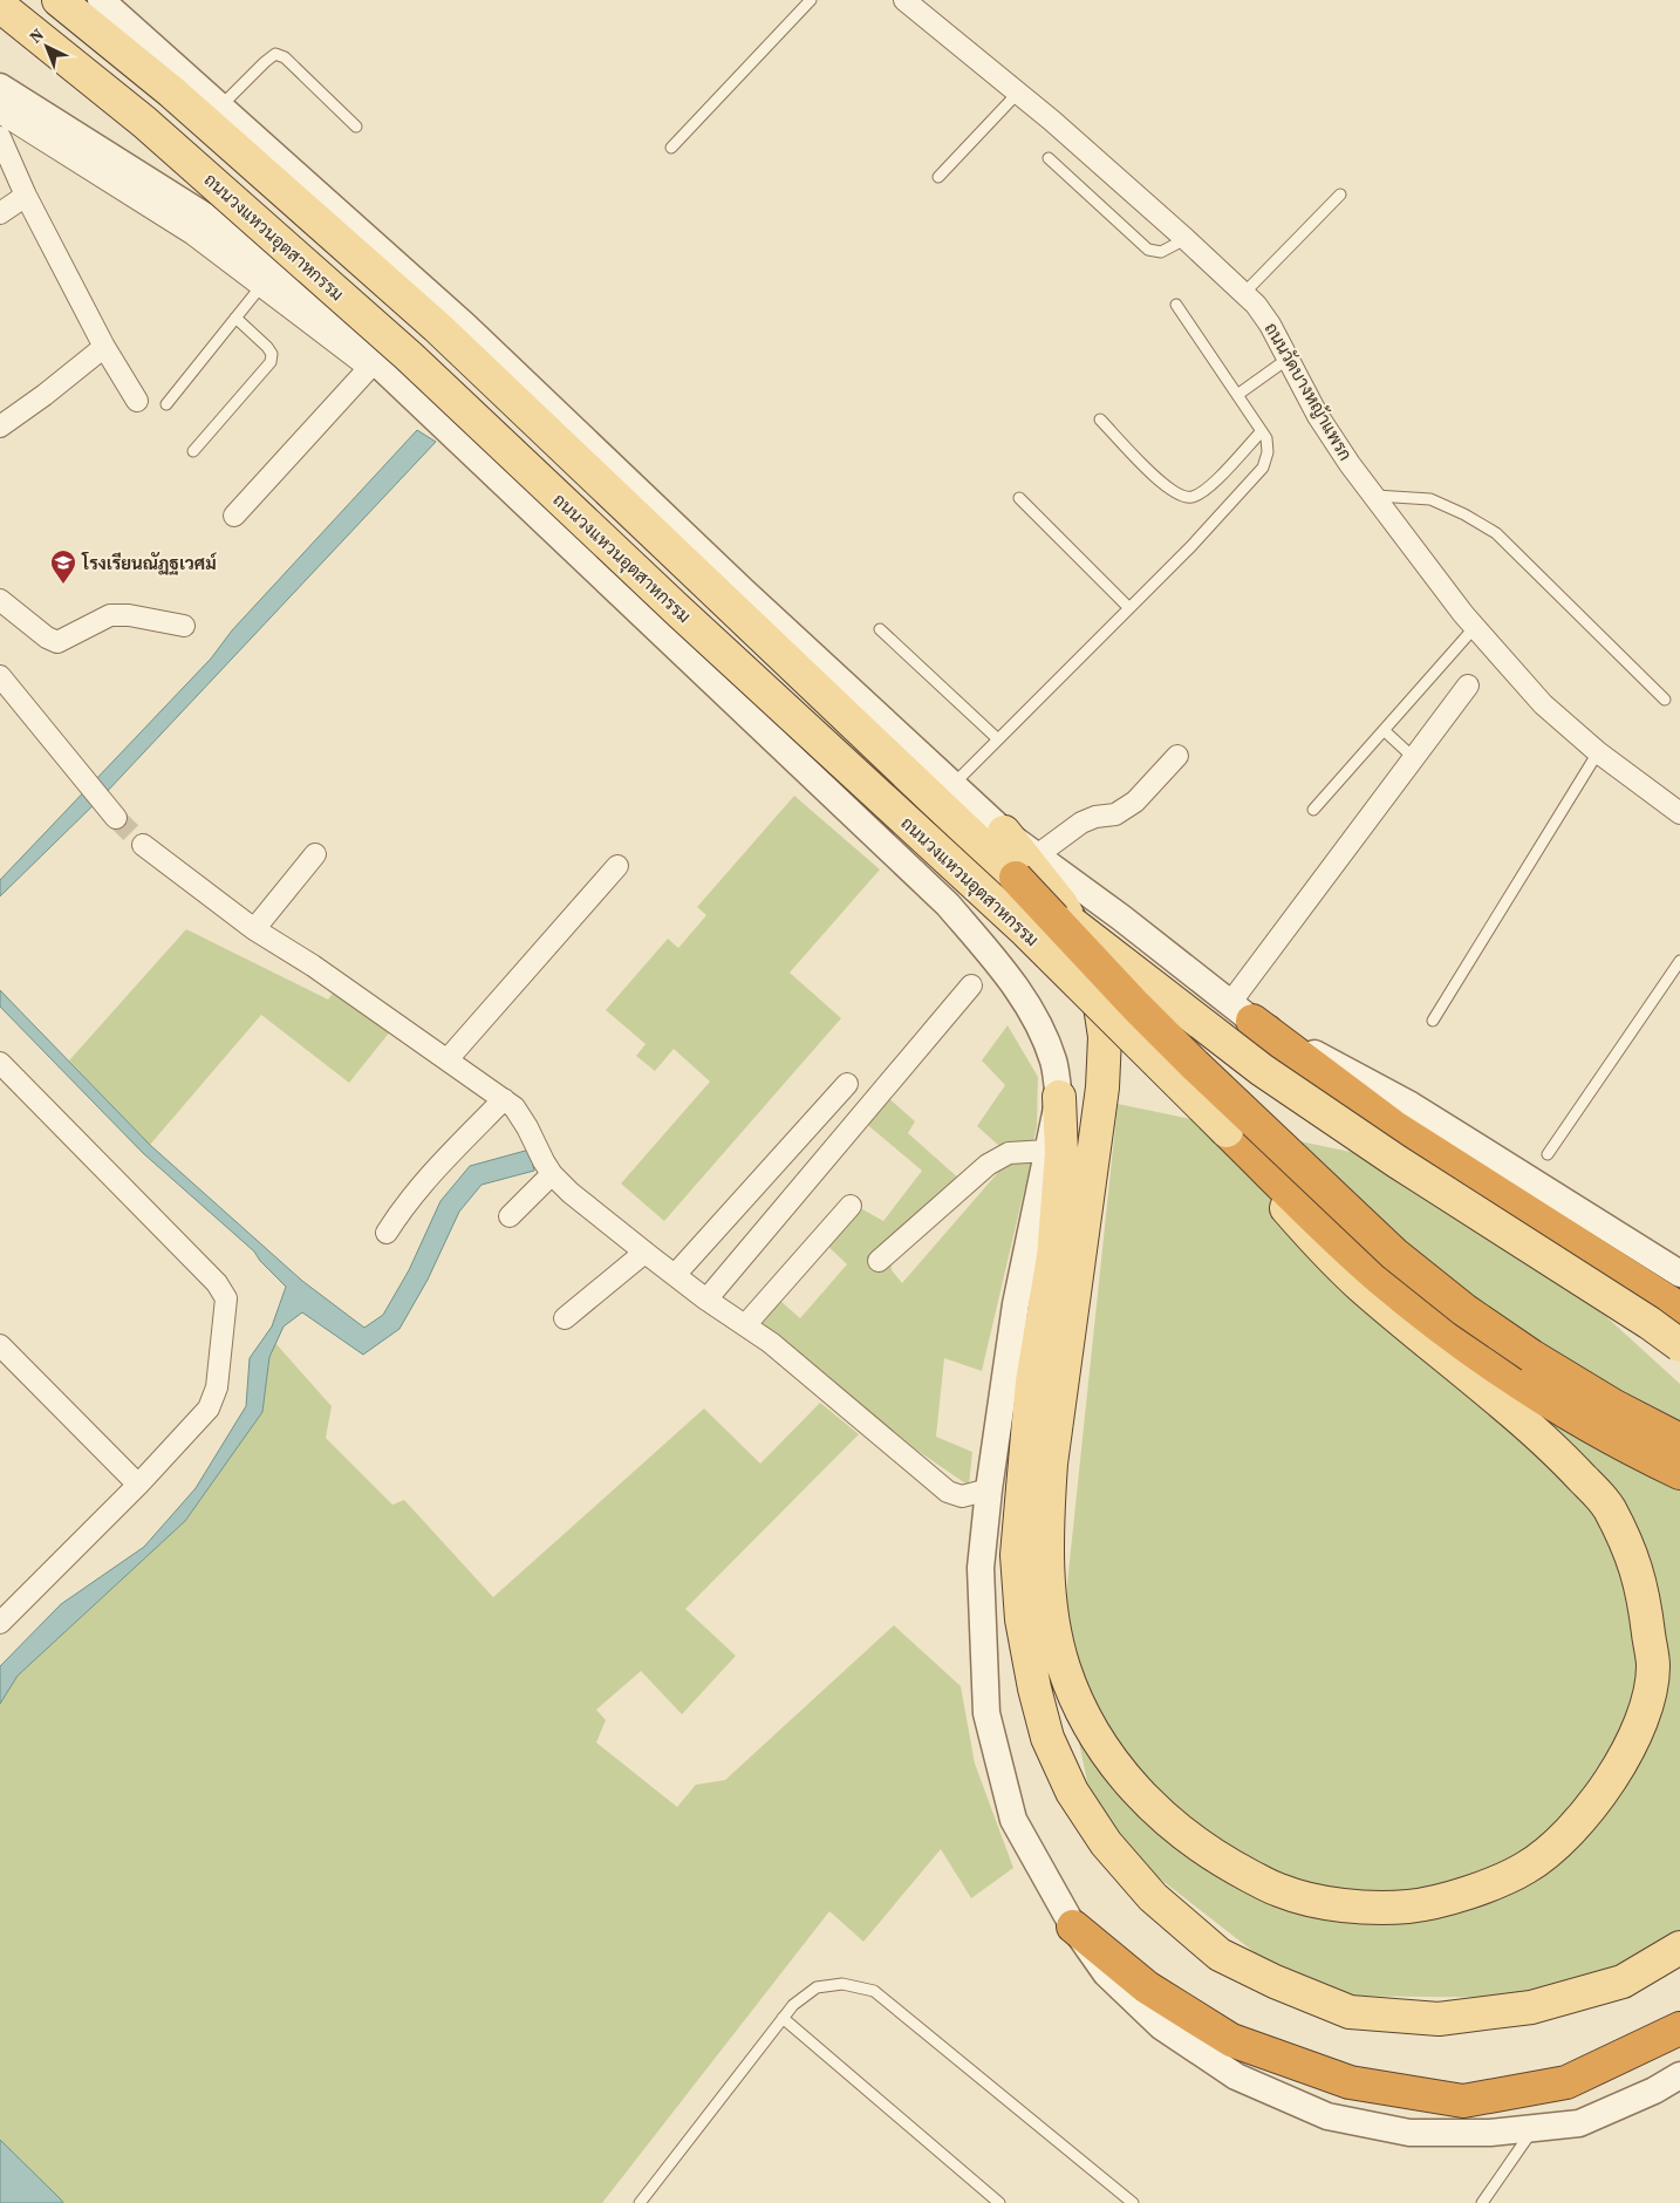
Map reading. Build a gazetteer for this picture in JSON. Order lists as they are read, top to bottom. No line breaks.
{"streets":{"main road":["ถนนวงแหวนอุตสาหกรรม"],"street":["ถนนวัดบางหญ้าแพรก"]},"places":{"school or university":["โรงเรียนณัฏฐเวศม์"]},"north":"top left"}
